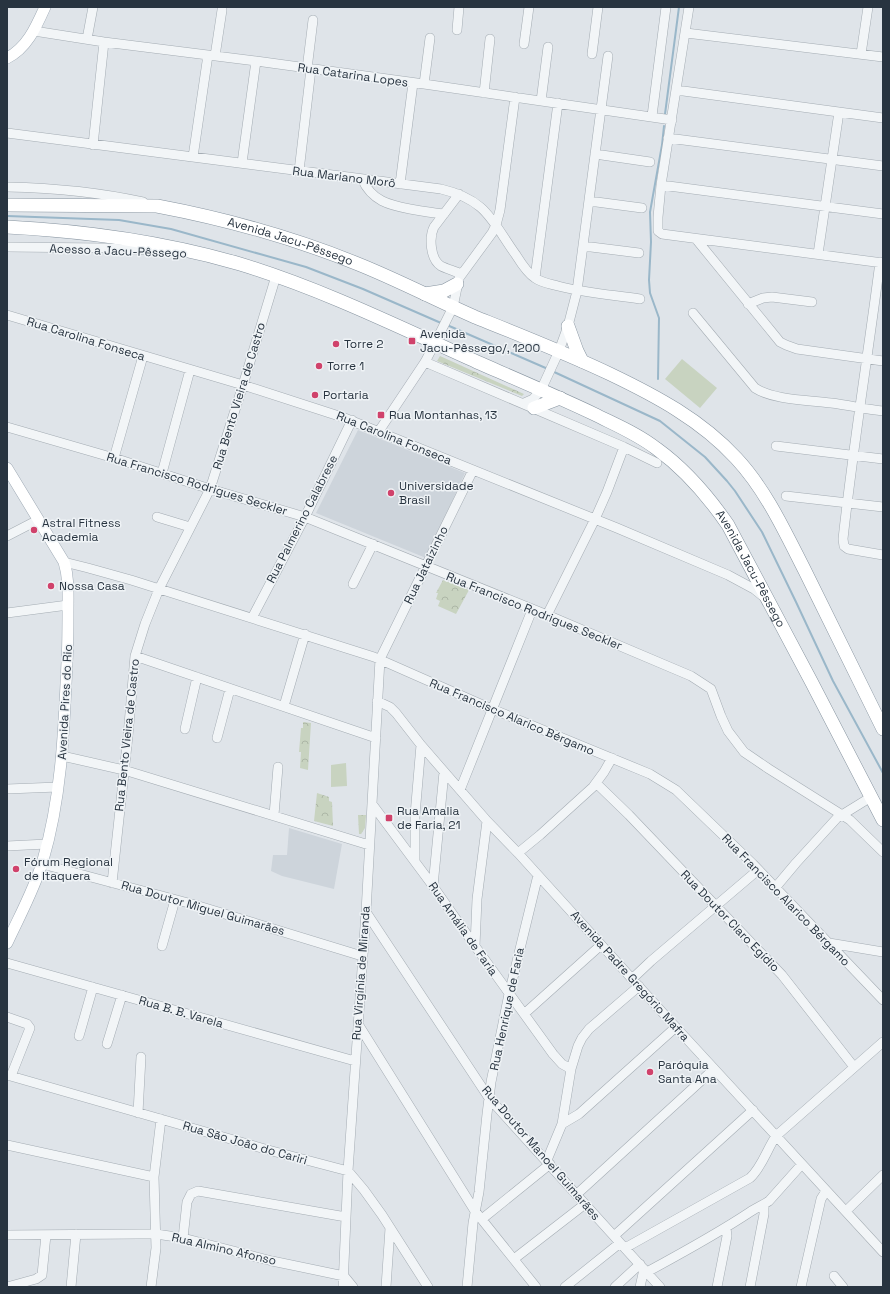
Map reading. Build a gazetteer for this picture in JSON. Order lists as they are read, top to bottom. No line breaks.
{"streets":{"highway":["Avenida Jacu-Pêssego"],"main road":["Avenida Pires do Rio"],"street":["Rua Catarina Lopes","Rua Mariano Morô","Acesso a Jacu-Pêssego","Rua Carolina Fonseca","Rua Bento Vieira de Castro","Rua Francisco Rodrigues Seckler","Rua Palmerino Calabrese","Rua Jataizinho","Rua Francisco Alarico Bérgamo","Rua Doutor Miguel Guimarães","Rua Doutor Claro Egídio","Rua Amália de Faria","Rua Virgínia de Miranda","Avenida Padre Gregório Mafra","Rua Henrique de Faria","Rua B. B. Varela","Rua São João do Cariri","Rua Doutor Manoel Guimarães","Rua Almino Afonso"]},"crossings":[["Avenida Jacu-Pêssego","Acesso a Jacu-Pêssego"],["Avenida Jacu-Pêssego","Rua Carolina Fonseca"],["Avenida Jacu-Pêssego","Rua Bento Vieira de Castro"],["Rua Carolina Fonseca","Rua Bento Vieira de Castro"],["Rua Carolina Fonseca","Rua Palmerino Calabrese"],["Rua Carolina Fonseca","Rua Jataizinho"],["Rua Bento Vieira de Castro","Rua Francisco Rodrigues Seckler"],["Rua Bento Vieira de Castro","Rua Francisco Alarico Bérgamo"],["Rua Bento Vieira de Castro","Rua Doutor Miguel Guimarães"],["Rua Francisco Rodrigues Seckler","Rua Palmerino Calabrese"],["Rua Francisco Rodrigues Seckler","Rua Jataizinho"],["Rua Palmerino Calabrese","Rua Francisco Alarico Bérgamo"],["Rua Jataizinho","Rua Francisco Alarico Bérgamo"],["Rua Jataizinho","Rua Virgínia de Miranda"],["Avenida Pires do Rio","Rua Francisco Alarico Bérgamo"],["Avenida Pires do Rio","Rua Doutor Miguel Guimarães"],["Rua Francisco Alarico Bérgamo","Rua Virgínia de Miranda"],["Rua Doutor Miguel Guimarães","Rua Virgínia de Miranda"],["Rua Amália de Faria","Rua Virgínia de Miranda"],["Rua Amália de Faria","Rua Henrique de Faria"],["Rua Virgínia de Miranda","Avenida Padre Gregório Mafra"],["Rua Virgínia de Miranda","Rua B. B. Varela"],["Rua Virgínia de Miranda","Rua São João do Cariri"],["Rua Virgínia de Miranda","Rua Doutor Manoel Guimarães"],["Rua Virgínia de Miranda","Rua Almino Afonso"],["Avenida Padre Gregório Mafra","Rua Henrique de Faria"],["Rua Henrique de Faria","Rua Doutor Manoel Guimarães"]],"places":{"transit":["Avenida Jacu-Pêssego/, 1200","Rua Montanhas, 13","Rua Amalia de Faria, 21"],"other":["Torre 2","Torre 1","Portaria","Universidade Brasil","Astral Fitness Academia","Nossa Casa","Fórum Regional de Itaquera","Paróquia Santa Ana"]}}
